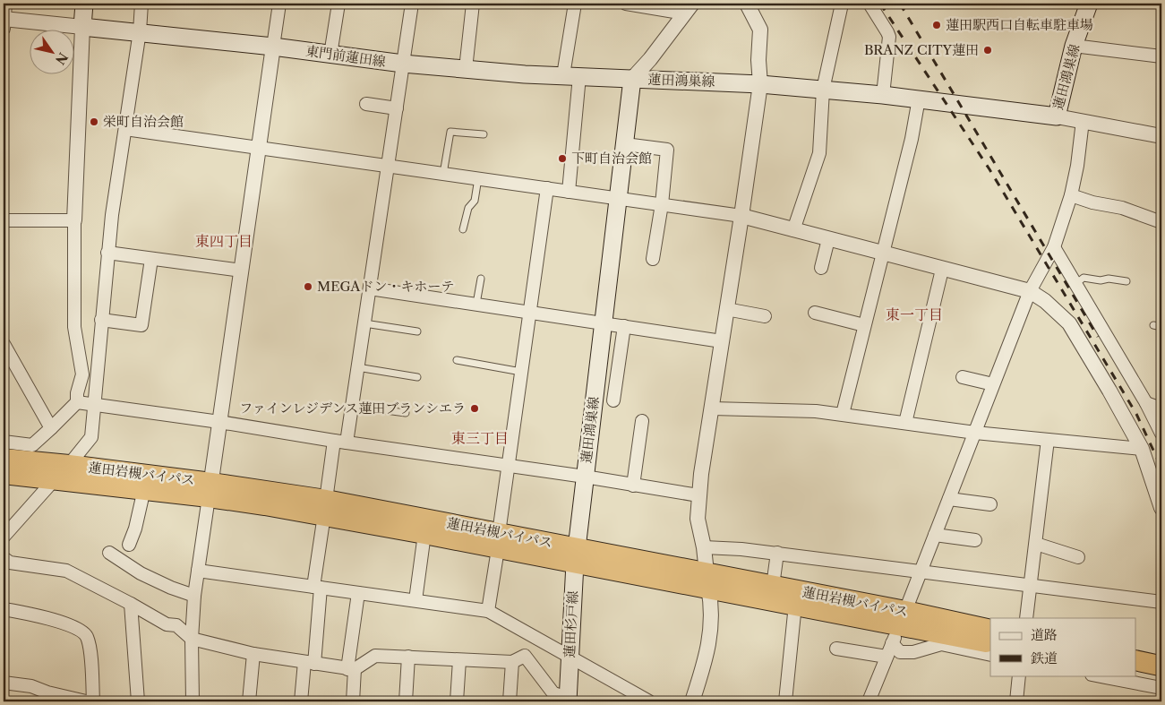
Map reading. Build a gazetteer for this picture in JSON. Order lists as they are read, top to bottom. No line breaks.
{"streets":{"highway":["蓮田岩槻バイパス"],"main road":["東門前蓮田線","蓮田鴻巣線","蓮田杉戸線"]},"crossings":[["東門前蓮田線","蓮田鴻巣線"],["蓮田鴻巣線","蓮田岩槻バイパス"],["蓮田鴻巣線","蓮田杉戸線"],["蓮田岩槻バイパス","蓮田杉戸線"]],"districts":["東四丁目","東一丁目","東三丁目"],"places":["蓮田駅西口自転車駐車場","BRANZ CITY蓮田","栄町自治会館","下町自治会館","MEGAドン・キホーテ","ファインレジデンス蓮田ブランシエラ"],"legend":["道路","鉄道"],"north":"bottom right"}
